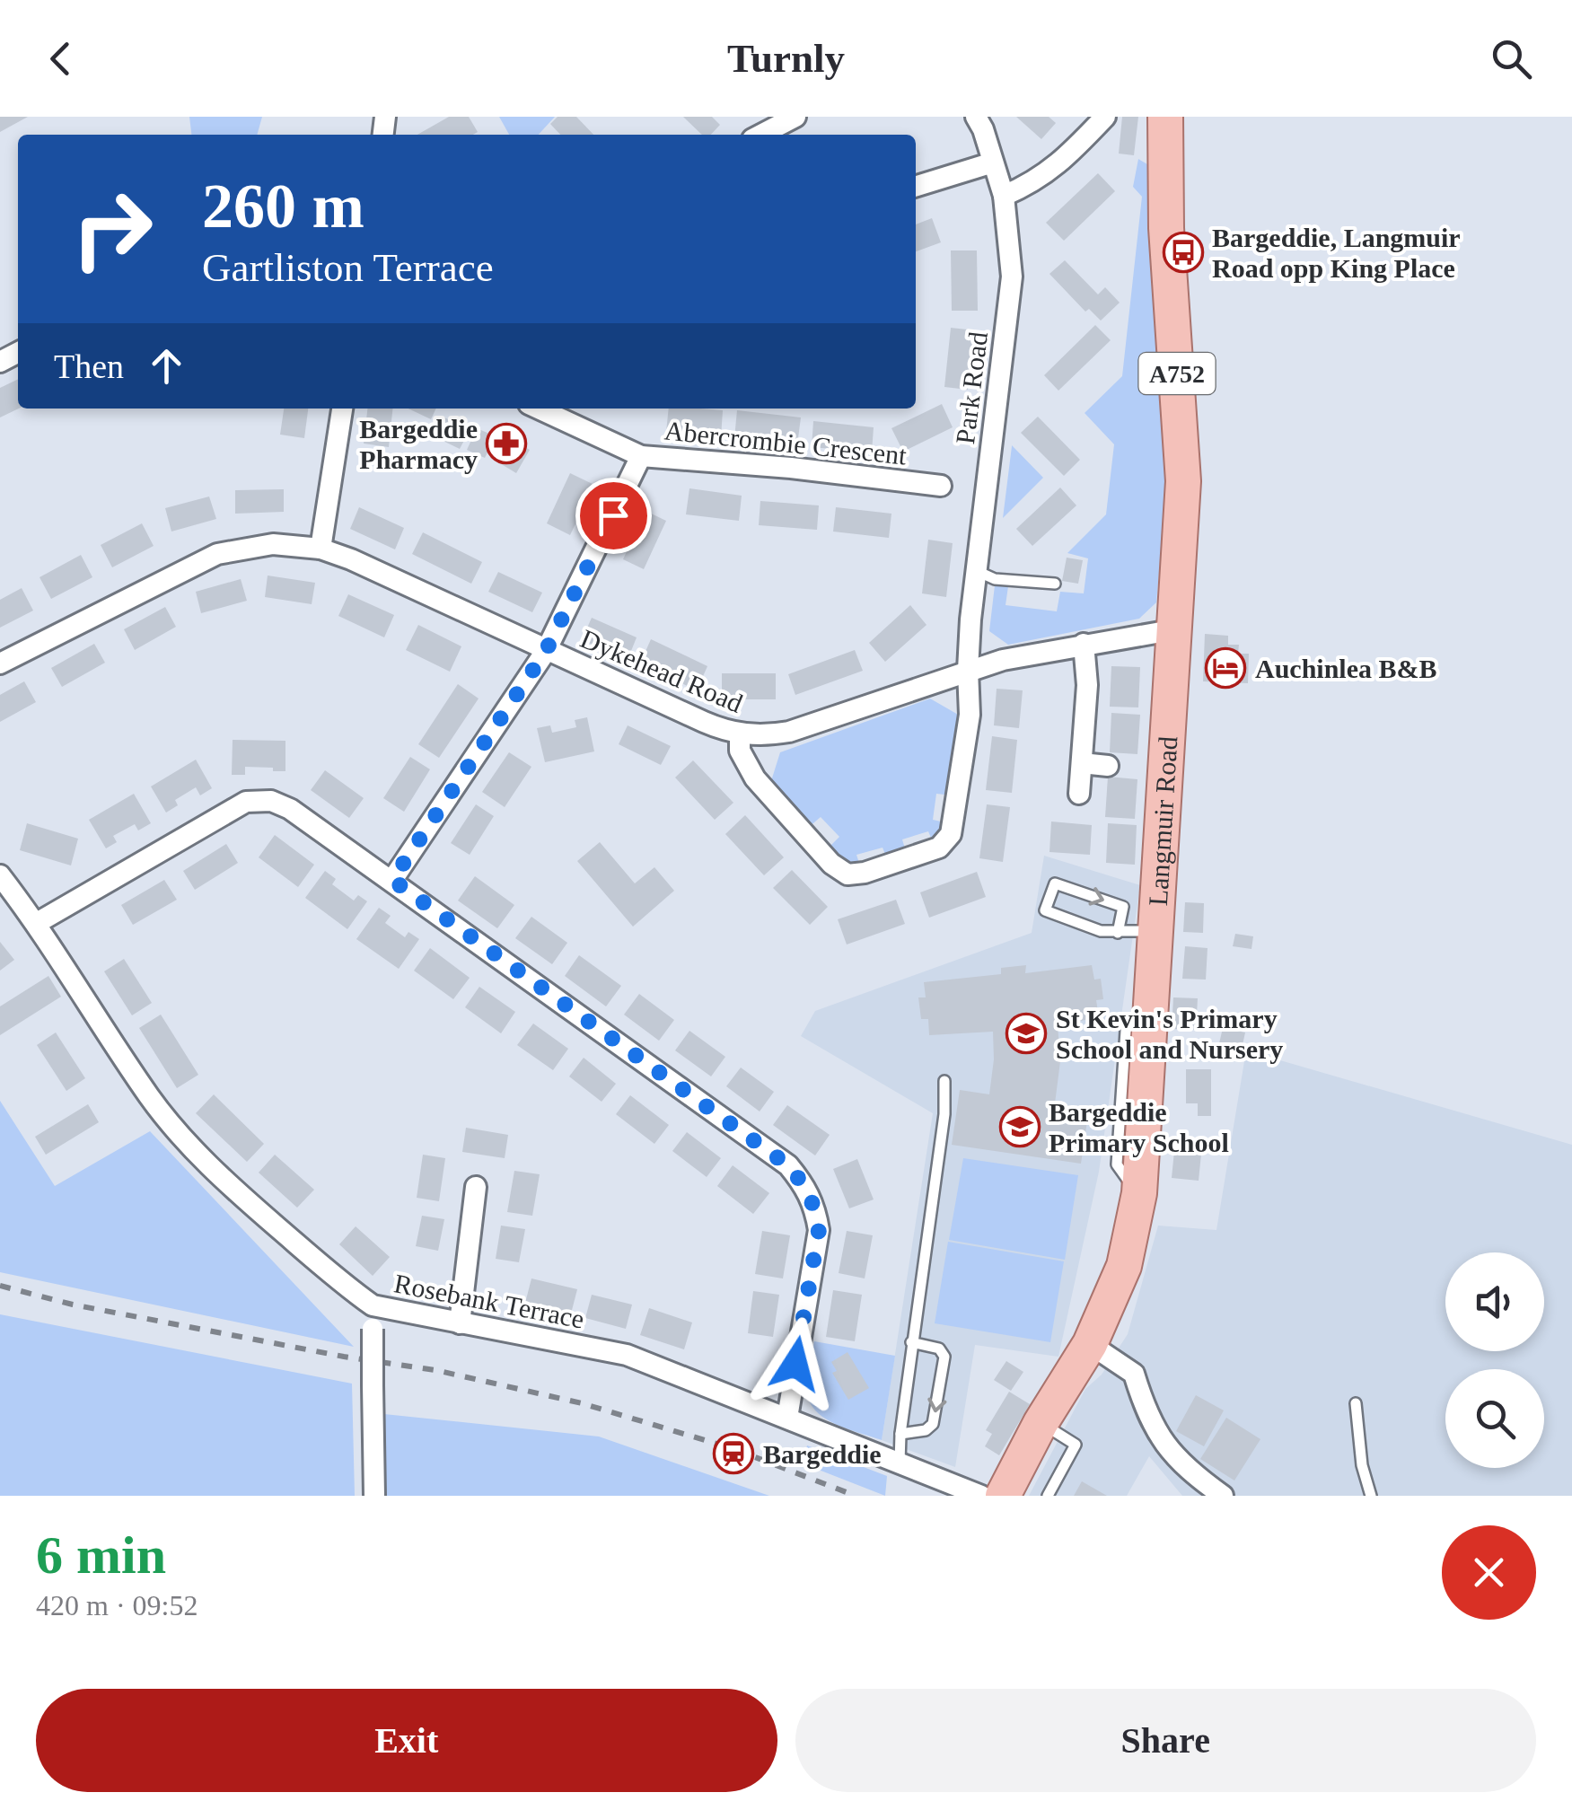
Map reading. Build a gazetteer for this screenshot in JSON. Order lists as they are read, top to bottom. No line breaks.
{"streets":{"main road":["A752","Langmuir Road"],"street":["Park Road","Abercrombie Crescent","Dykehead Road","Rosebank Terrace"]},"crossings":[["Park Road","Dykehead Road"],["Dykehead Road","Langmuir Road"]],"places":{"bus stop":["Bargeddie, Langmuir Road opp King Place"],"pharmacy":["Bargeddie Pharmacy"],"hotel":["Auchinlea B&B"],"school or university":["St Kevin's Primary School and Nursery","Bargeddie Primary School"],"station":["Bargeddie"]},"page":{"header":"Turnly","turn":["260 m","Gartliston Terrace"],"then":"Then","heading":["6 min","420 m · 09:52"],"buttons":["Exit","Share"]}}
